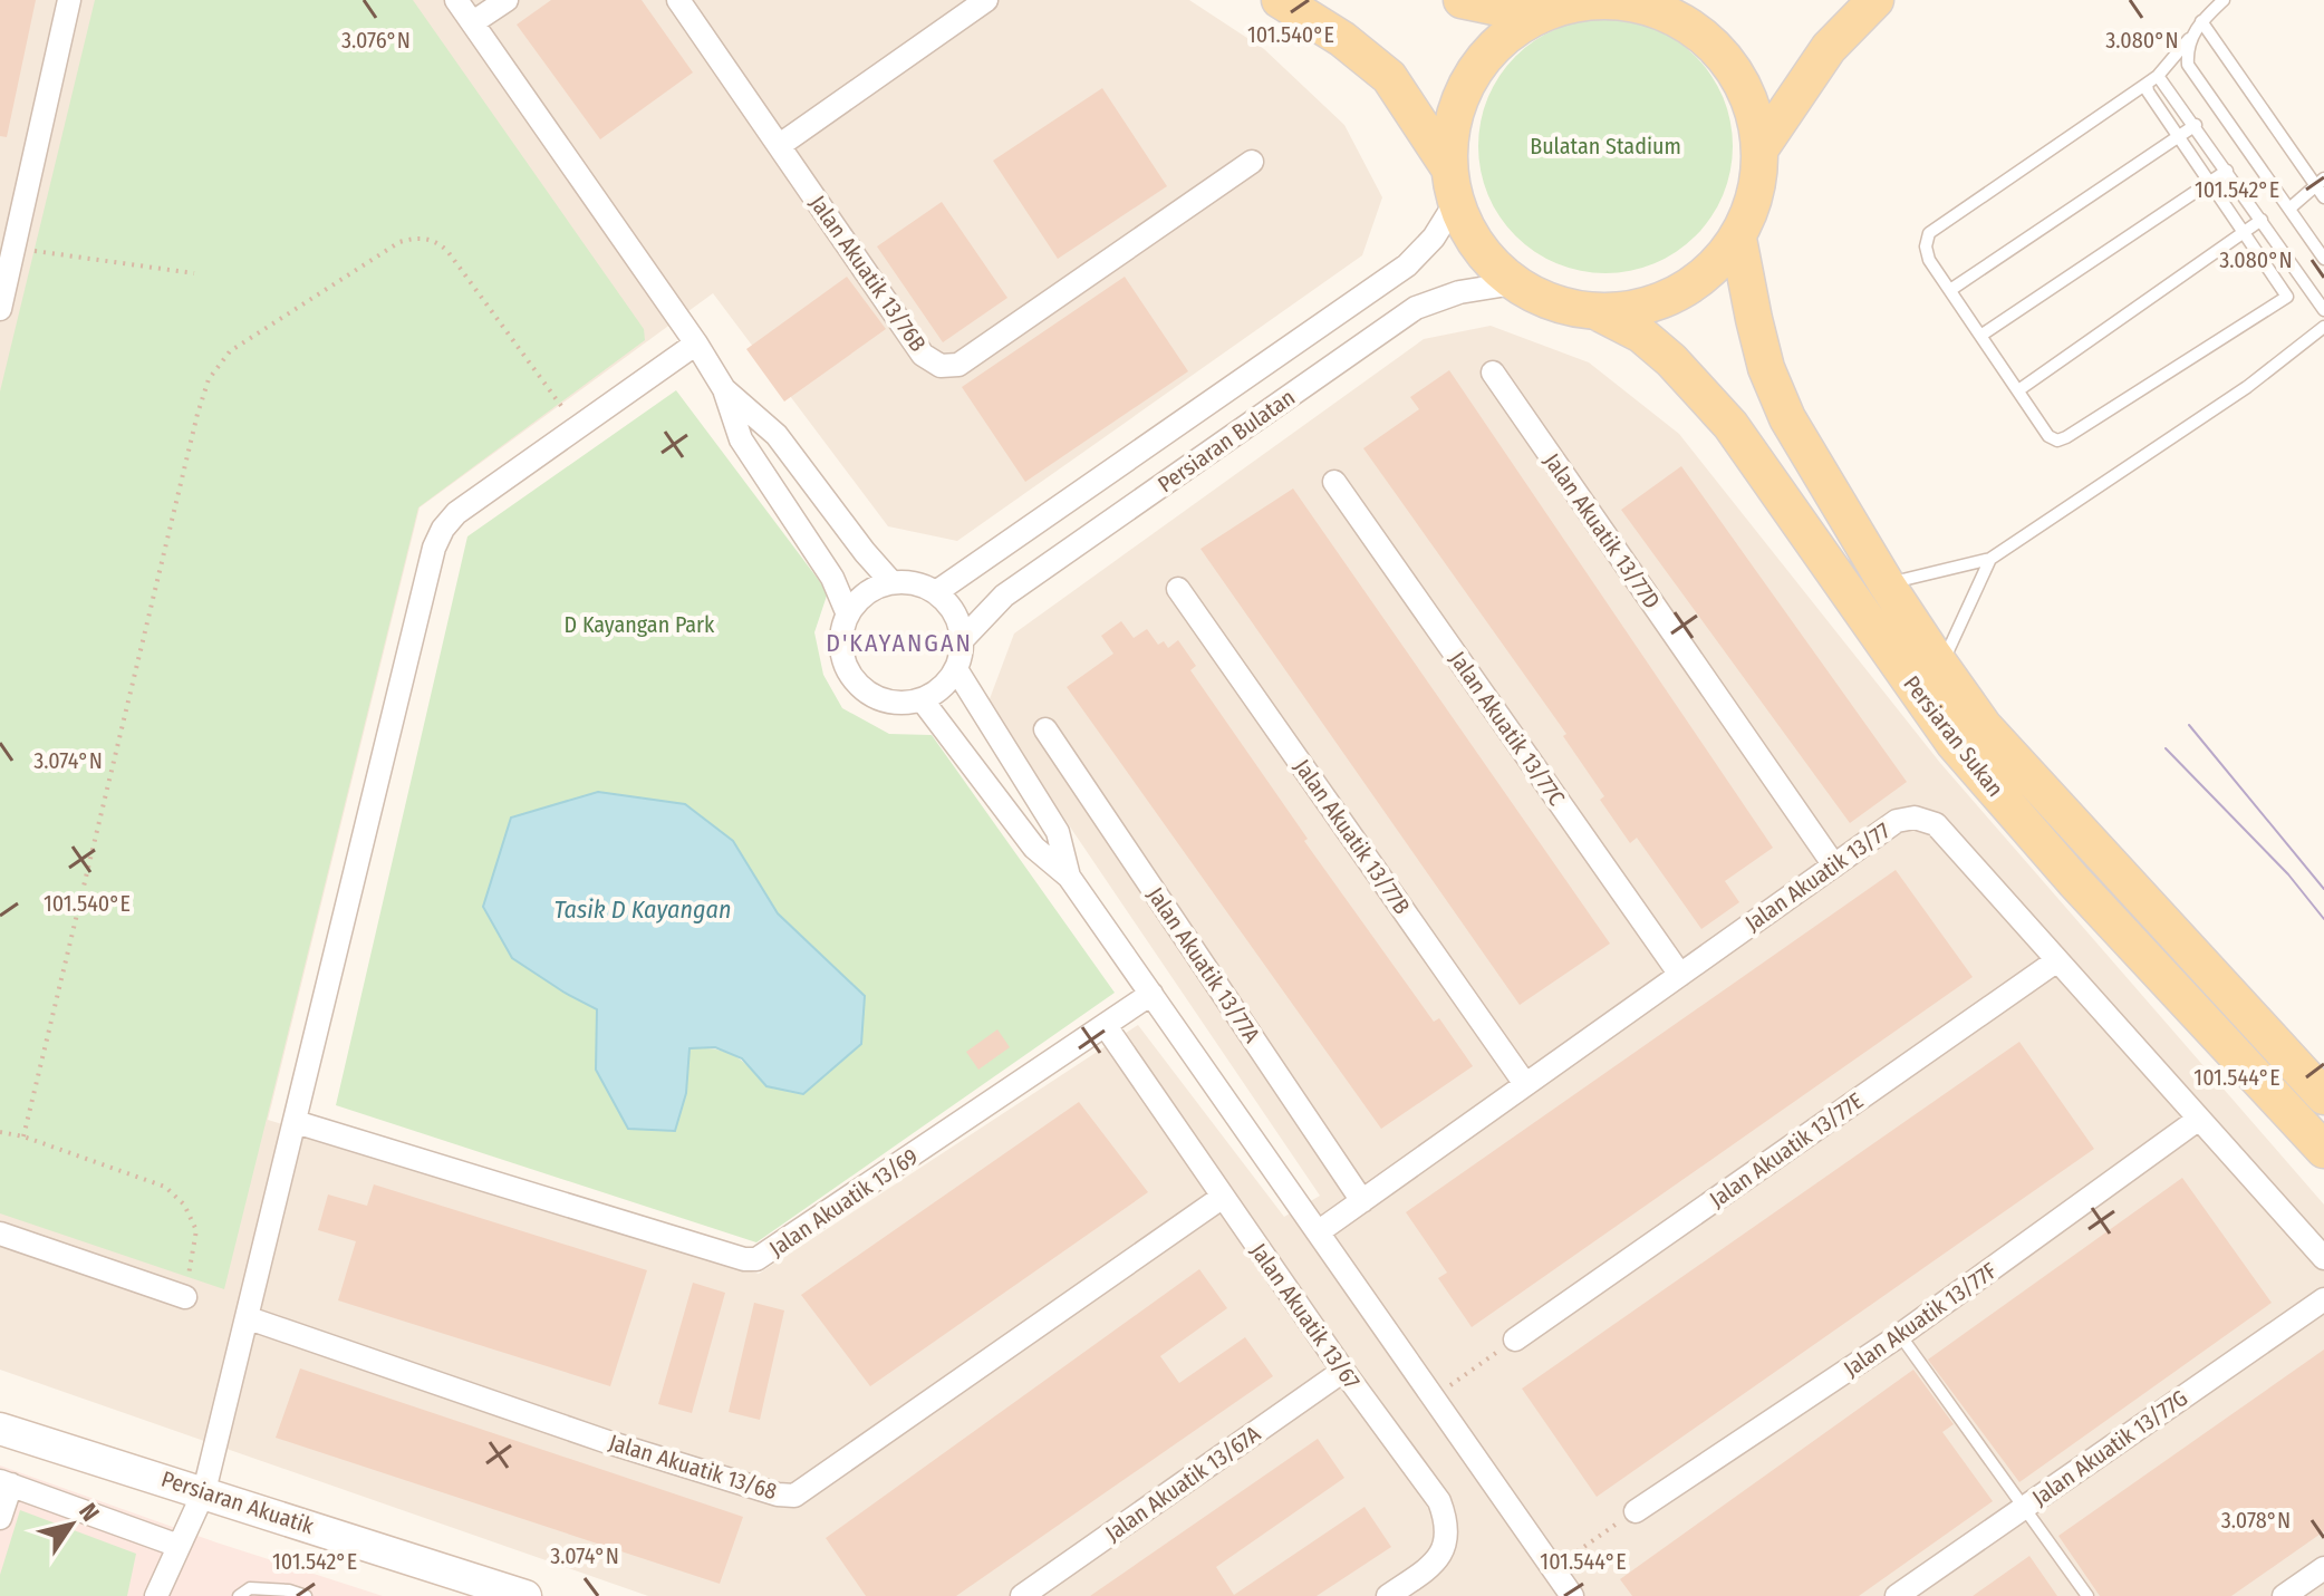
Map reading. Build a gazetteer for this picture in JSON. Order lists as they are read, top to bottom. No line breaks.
{"streets":{"main road":["Persiaran Sukan"],"street":["Jalan Akuatik 13/76B","Persiaran Bulatan","Jalan Akuatik 13/77D","Jalan Akuatik 13/77C","Jalan Akuatik 13/77B","Jalan Akuatik 13/77","Jalan Akuatik 13/77A","Jalan Akuatik 13/77E","Jalan Akuatik 13/69","Jalan Akuatik 13/67","Jalan Akuatik 13/77F","Jalan Akuatik 13/77G","Jalan Akuatik 13/68","Jalan Akuatik 13/67A","Persiaran Akuatik"]},"crossings":[["Persiaran Bulatan","Persiaran Sukan"],["Jalan Akuatik 13/77D","Jalan Akuatik 13/77"],["Jalan Akuatik 13/77C","Jalan Akuatik 13/77"],["Jalan Akuatik 13/77B","Jalan Akuatik 13/77"],["Jalan Akuatik 13/77","Jalan Akuatik 13/77A"],["Jalan Akuatik 13/77","Jalan Akuatik 13/77E"],["Jalan Akuatik 13/77","Jalan Akuatik 13/77F"],["Jalan Akuatik 13/69","Jalan Akuatik 13/67"],["Jalan Akuatik 13/67","Jalan Akuatik 13/68"],["Jalan Akuatik 13/67","Jalan Akuatik 13/67A"]],"districts":["D'KAYANGAN"],"water":["Tasik D Kayangan"],"parks":["Bulatan Stadium","D Kayangan Park"],"north":"top right","coordinates":["101.540°E","3.076°N","3.080°N","101.542°E","3.074°N","101.544°E","3.078°N"]}
